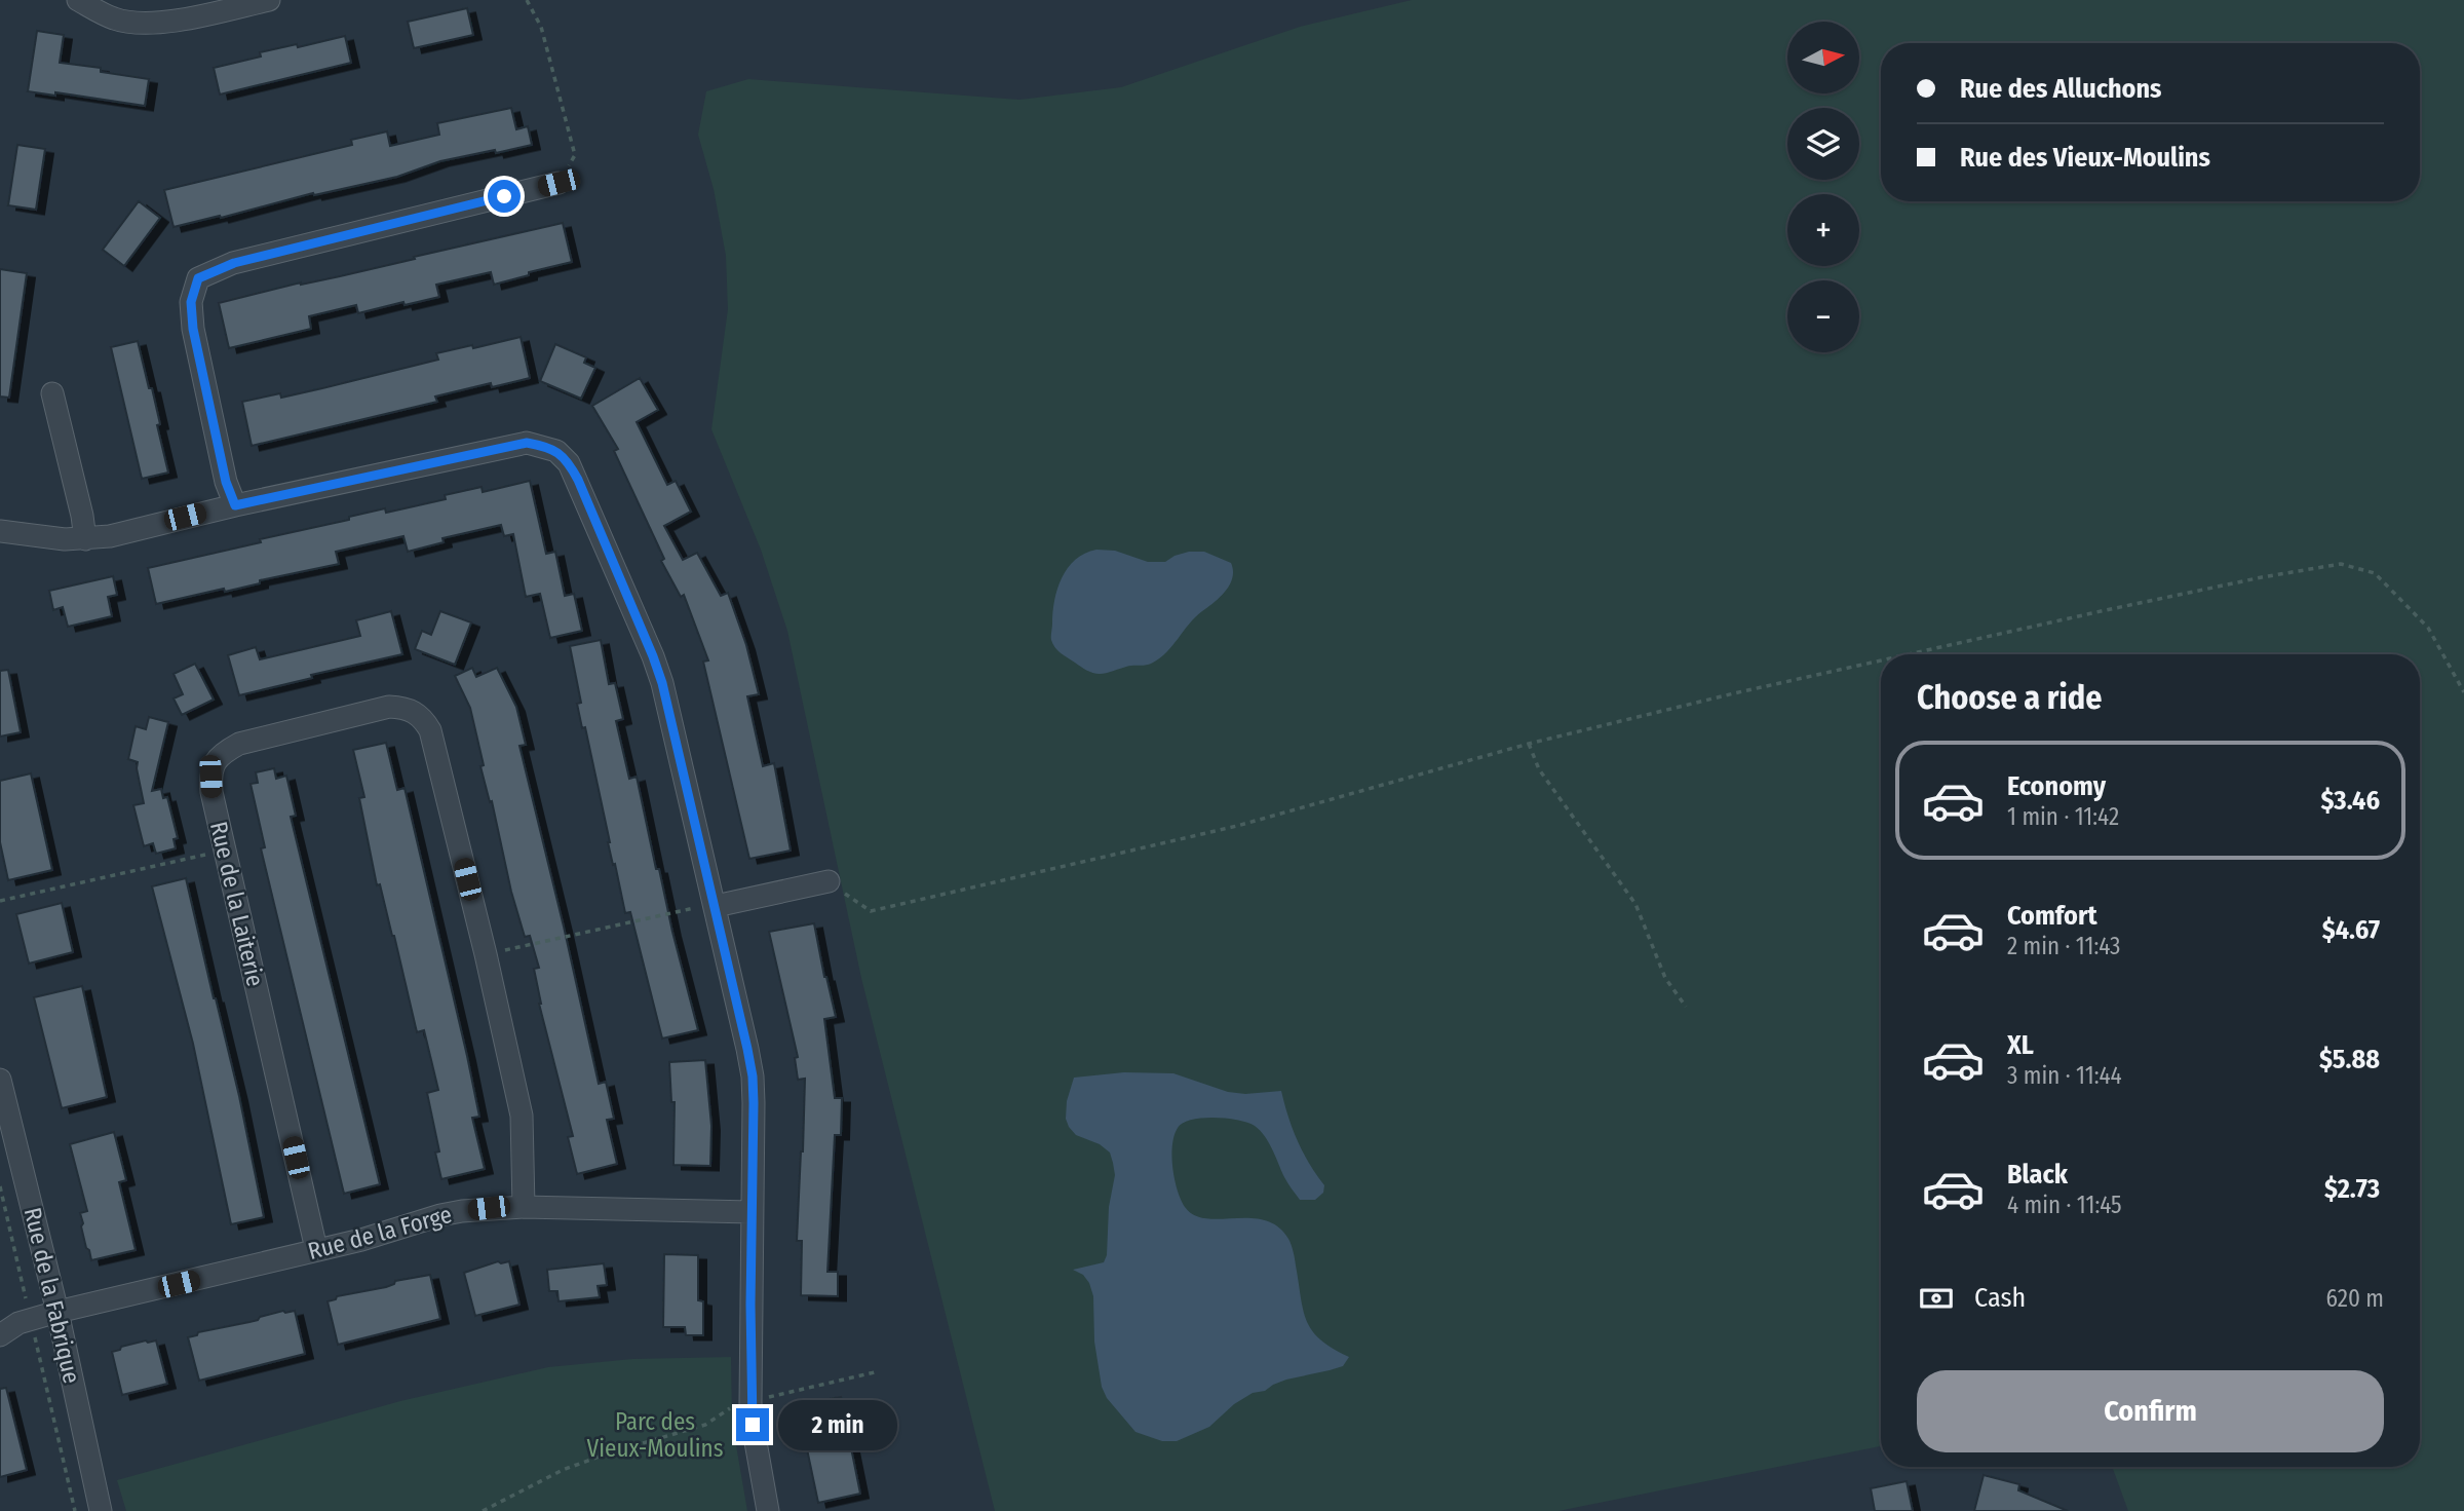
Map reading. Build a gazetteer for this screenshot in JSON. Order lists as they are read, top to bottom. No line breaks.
{"streets":{"street":["Rue de la Laiterie","Rue de la Forge","Rue de la Fabrique"]},"crossings":[["Rue de la Laiterie","Rue de la Forge"],["Rue de la Forge","Rue de la Fabrique"]],"parks":["Parc des Vieux-Moulins"],"north":"right","page":{"map_buttons":["+","−"],"banner":["Rue des Alluchons","Rue des Vieux-Moulins"],"heading":"Choose a ride","list":[{"name":"Economy","note":"1 min · 11:42","value":"$3.46"},{"name":"Comfort","note":"2 min · 11:43","value":"$4.67"},{"name":"XL","note":"3 min · 11:44","value":"$5.88"},{"name":"Black","note":"4 min · 11:45","value":"$2.73"}],"pay":["Cash","620 m"],"buttons":"Confirm","bubble":"2 min"}}
